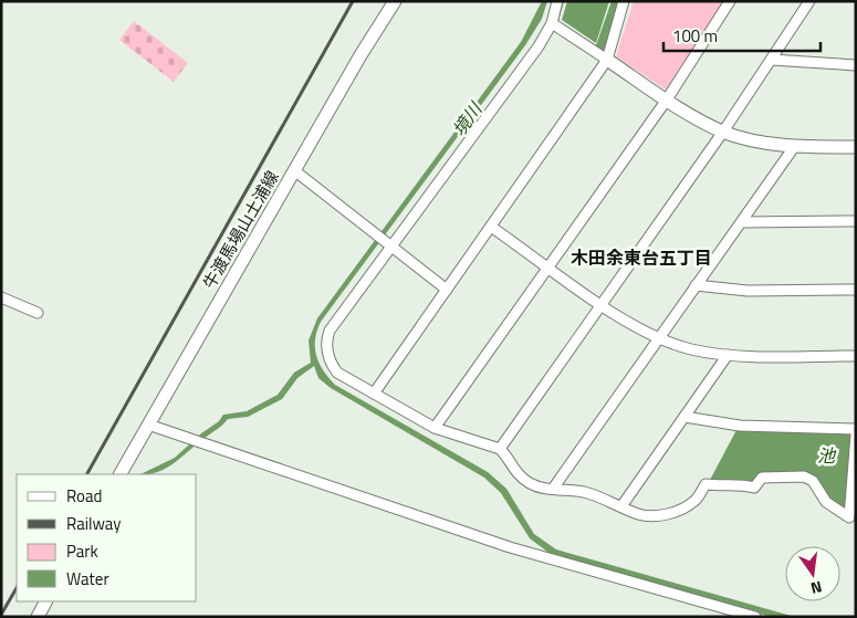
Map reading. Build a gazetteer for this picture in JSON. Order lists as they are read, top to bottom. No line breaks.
{"streets":{"main road":["牛渡馬場山土浦線"]},"districts":["木田余東台五丁目"],"water":["境川","池"],"legend":["Road","Railway","Park","Water"],"scale_bar":"100 m","north":"bottom"}
